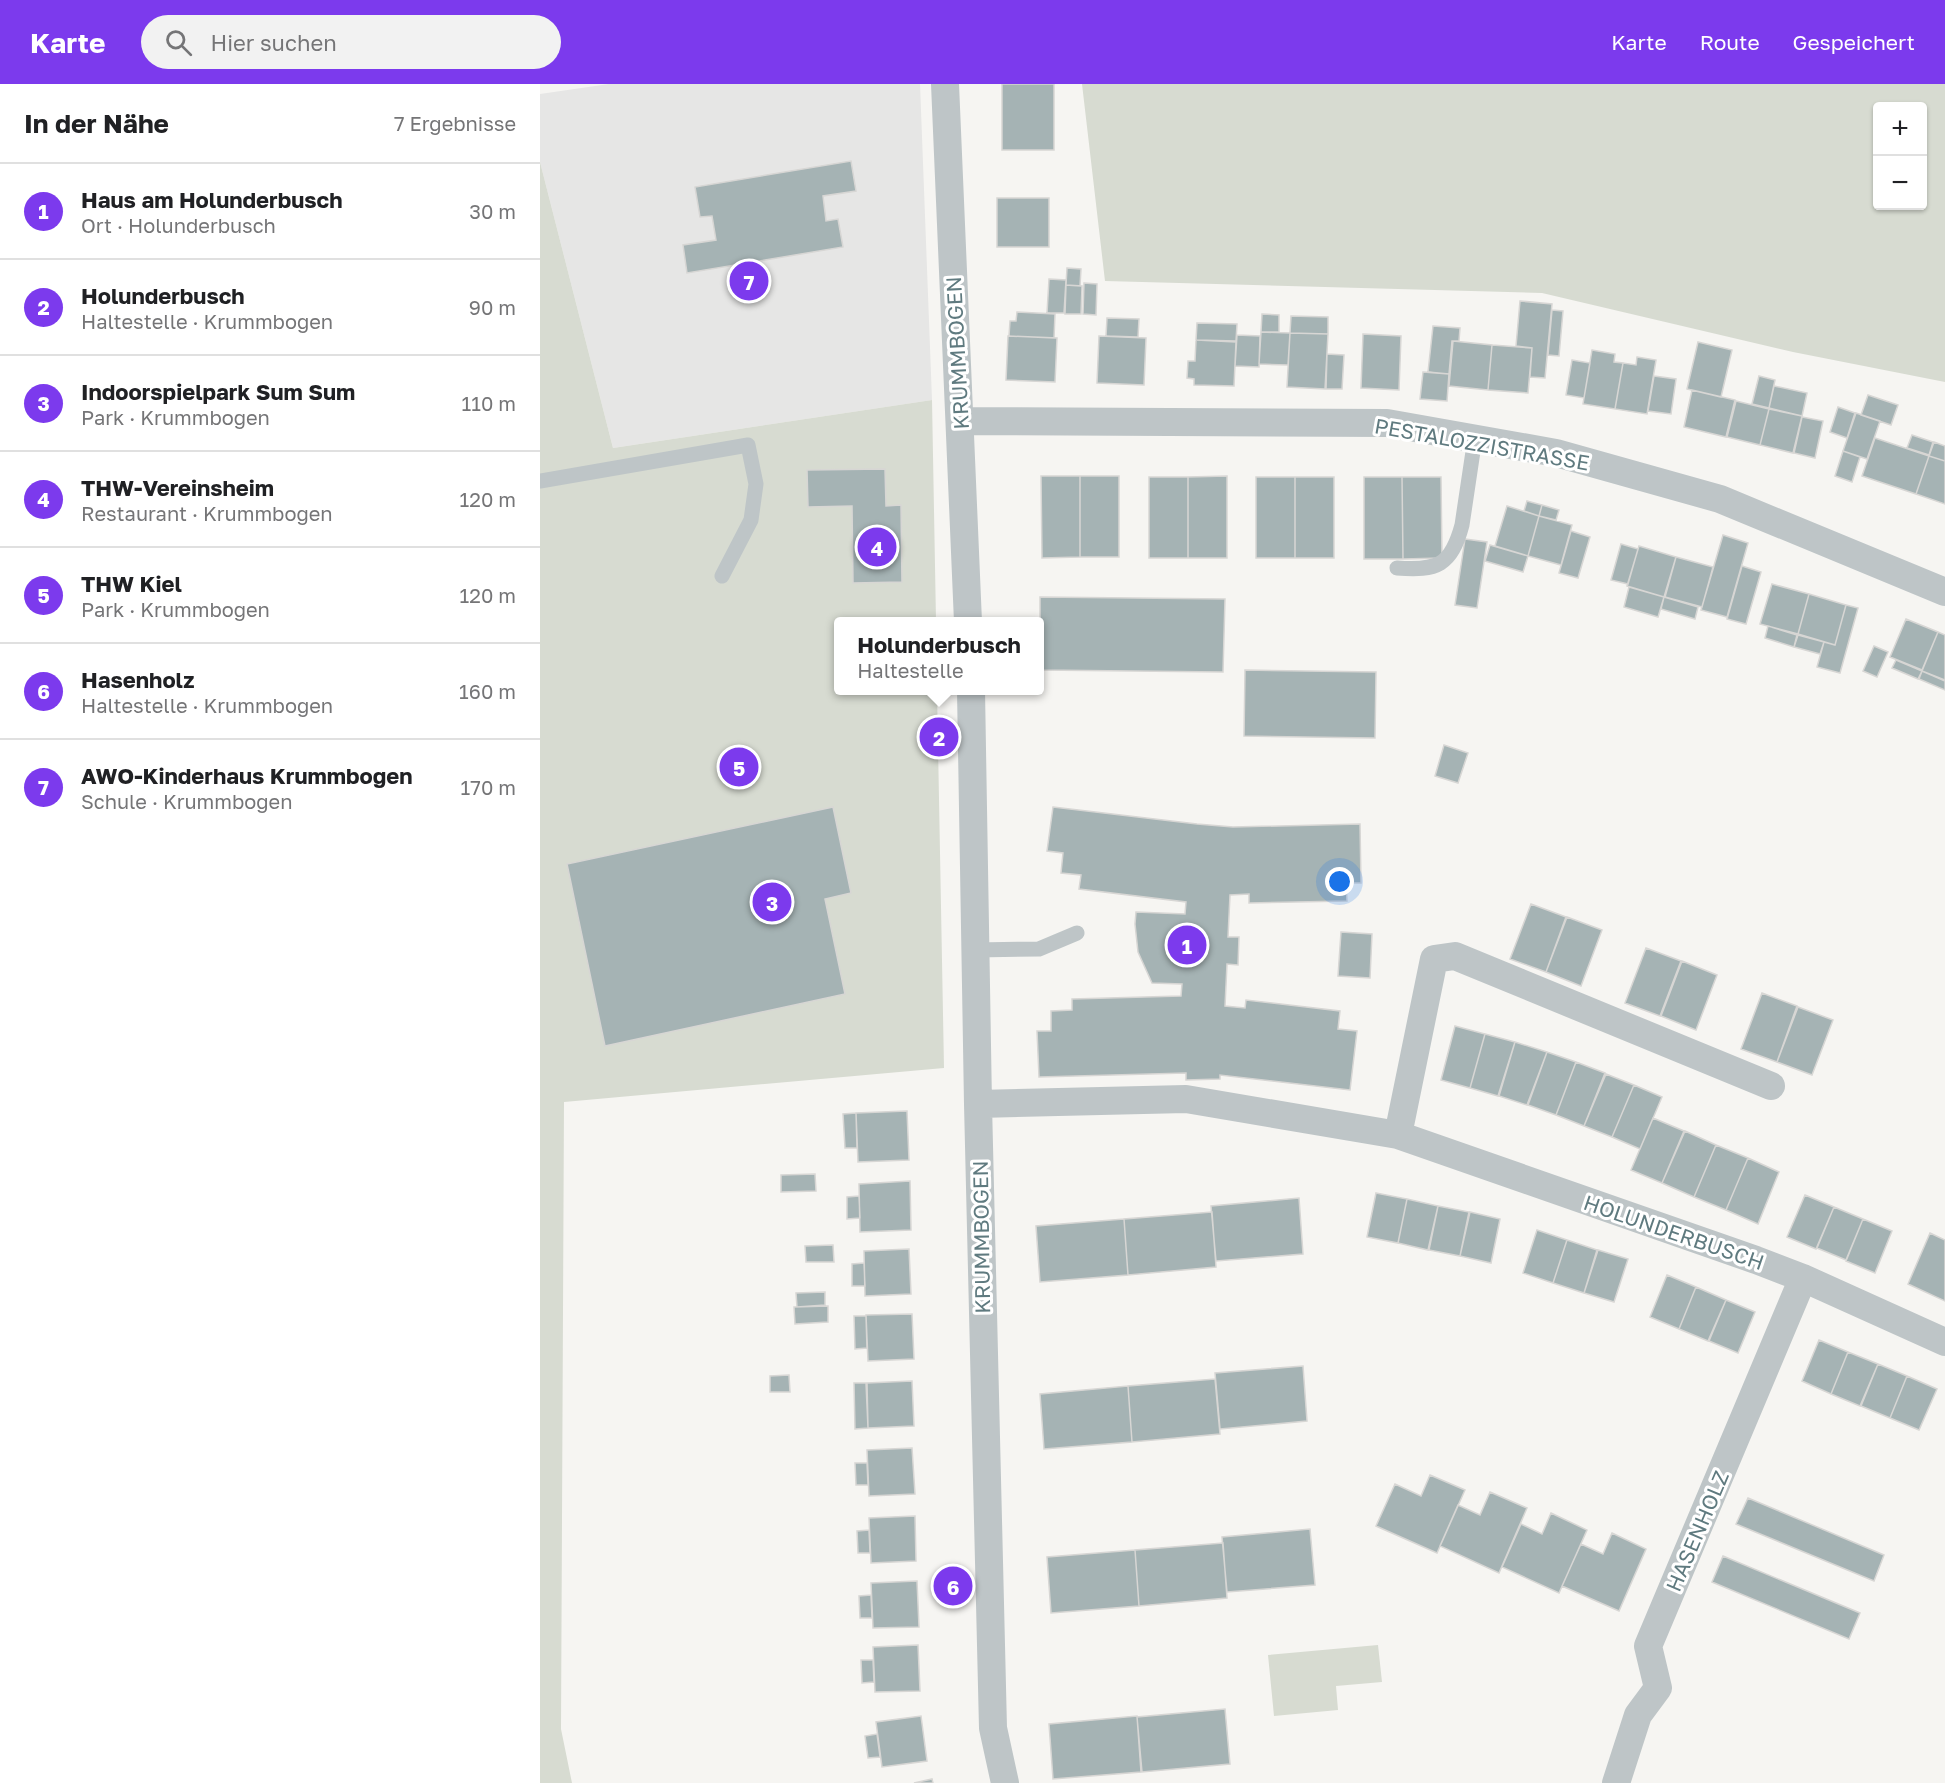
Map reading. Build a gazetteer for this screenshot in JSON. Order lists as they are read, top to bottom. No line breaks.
{"streets":{"street":["KRUMMBOGEN","PESTALOZZISTRASSE","HOLUNDERBUSCH","HASENHOLZ"]},"crossings":[["KRUMMBOGEN","PESTALOZZISTRASSE"],["KRUMMBOGEN","HOLUNDERBUSCH"],["HOLUNDERBUSCH","HASENHOLZ"]],"page":{"header":"Karte","search":"Hier suchen","nav":["Karte","Route","Gespeichert"],"heading":["In der Nähe","7 Ergebnisse"],"map_buttons":["+","−"],"list":[{"mark":"1","name":"Haus am Holunderbusch","note":"Ort · Holunderbusch","value":"30 m"},{"mark":"2","name":"Holunderbusch","note":"Haltestelle · Krummbogen","value":"90 m"},{"mark":"3","name":"Indoorspielpark Sum Sum","note":"Park · Krummbogen","value":"110 m"},{"mark":"4","name":"THW-Vereinsheim","note":"Restaurant · Krummbogen","value":"120 m"},{"mark":"5","name":"THW Kiel","note":"Park · Krummbogen","value":"120 m"},{"mark":"6","name":"Hasenholz","note":"Haltestelle · Krummbogen","value":"160 m"},{"mark":"7","name":"AWO-Kinderhaus Krummbogen","note":"Schule · Krummbogen","value":"170 m"}],"pins":["7","4","2","5","3","1","6"],"popup":["Holunderbusch","Haltestelle"]}}
